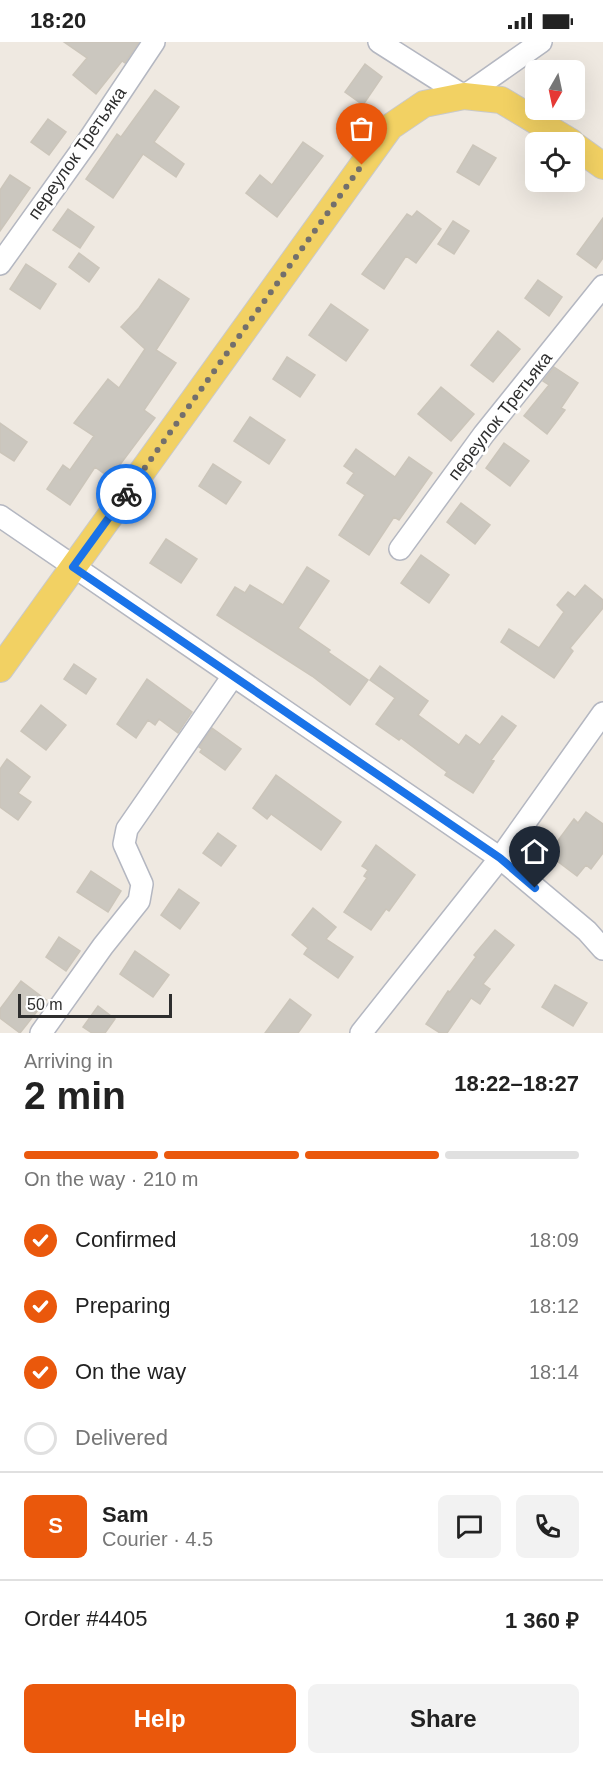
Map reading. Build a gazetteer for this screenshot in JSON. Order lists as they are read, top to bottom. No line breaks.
{"streets":{"street":["переулок Третьяка"]},"scale_bar":"50 m","north":"bottom","page":{"status":"18:20","scale":"50 m","heading":["2 min","Arriving in","18:22–18:27"],"panel":["Sam","Courier · 4.5","Order #4405","1 360 ₽"],"bar":"On the way · 210 m","list":[["Confirmed","18:09"],["Preparing","18:12"],["On the way","18:14"],"Delivered"],"round":"S","buttons":["Help","Share"]}}
